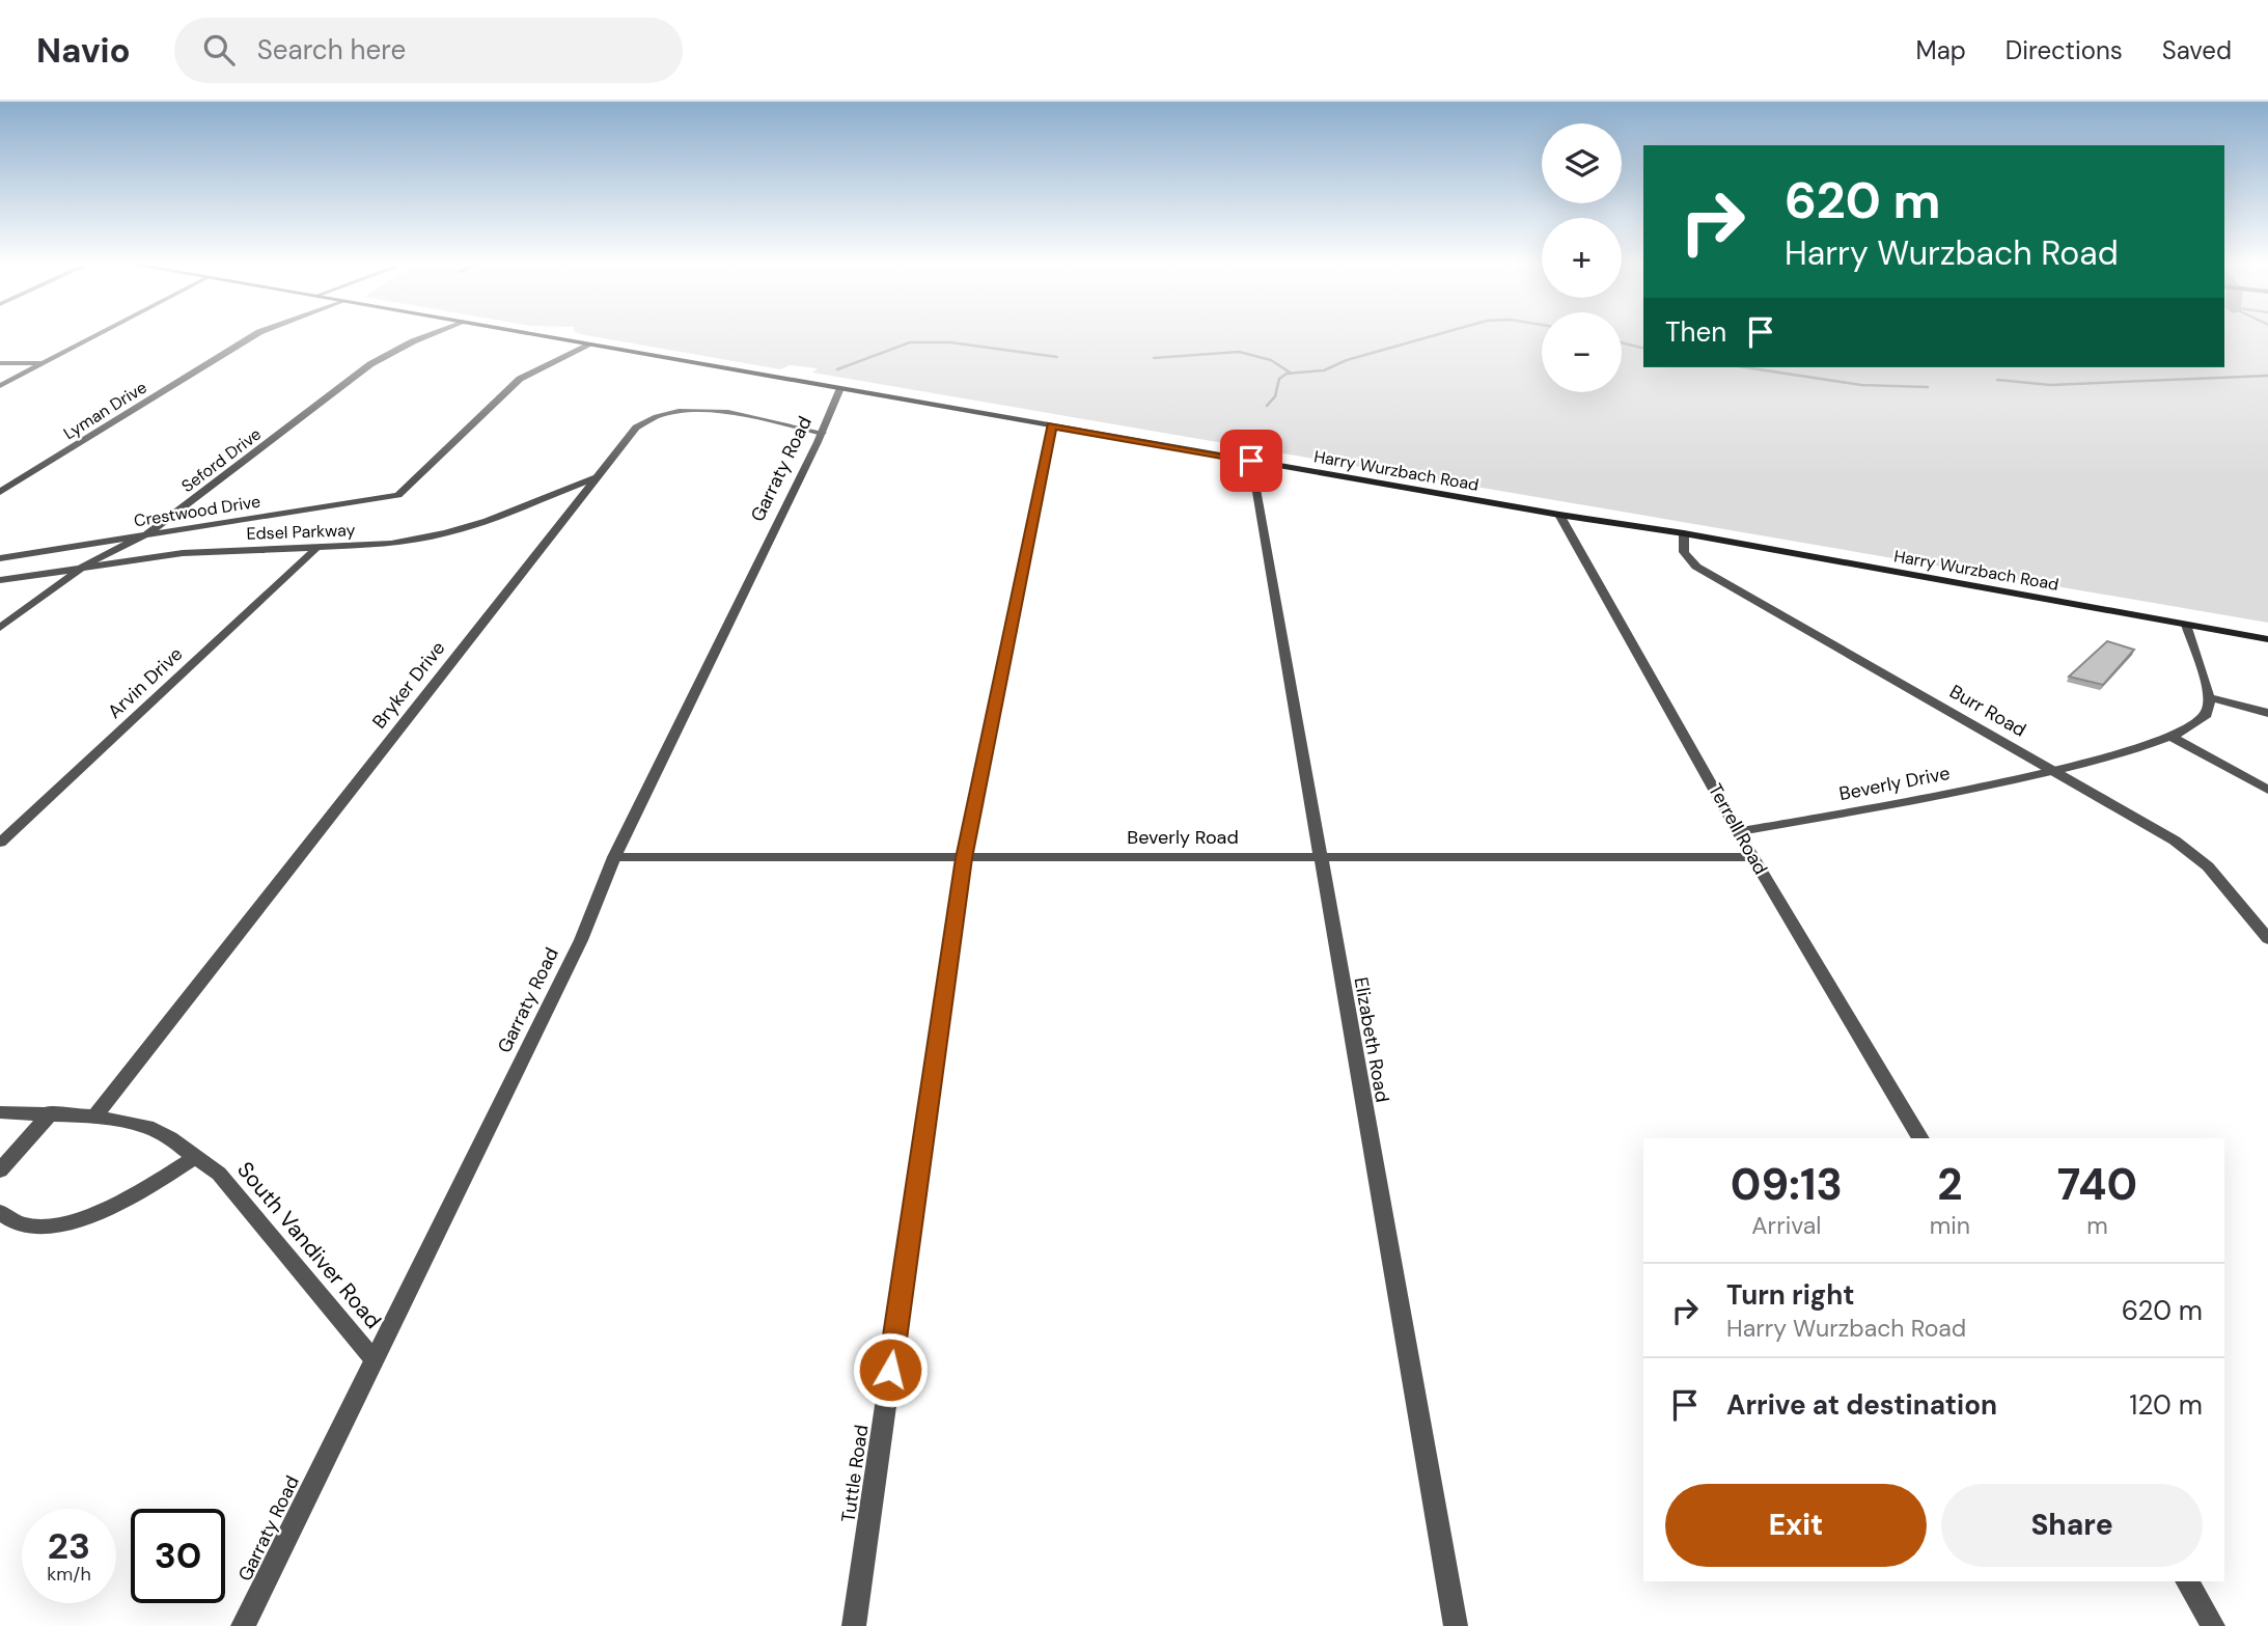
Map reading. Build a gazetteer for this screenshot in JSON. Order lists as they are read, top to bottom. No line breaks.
{"streets":{"main road":["Harry Wurzbach Road"],"street":["Lyman Drive","Seford Drive","Garraty Road","Crestwood Drive","Edsel Parkway","Arvin Drive","Bryker Drive","Burr Road","Beverly Drive","Terrell Road","Beverly Road","Elizabeth Road","South Vandiver Road","Tuttle Road"]},"crossings":[["Seford Drive","Crestwood Drive"],["Seford Drive","Edsel Parkway"],["Garraty Road","Harry Wurzbach Road"],["Garraty Road","Bryker Drive"],["Garraty Road","Beverly Road"],["Garraty Road","South Vandiver Road"],["Harry Wurzbach Road","Crestwood Drive"],["Harry Wurzbach Road","Burr Road"],["Harry Wurzbach Road","Terrell Road"],["Harry Wurzbach Road","Elizabeth Road"],["Harry Wurzbach Road","Tuttle Road"],["Edsel Parkway","Arvin Drive"],["Edsel Parkway","Bryker Drive"],["Bryker Drive","South Vandiver Road"],["Burr Road","Beverly Drive"],["Beverly Drive","Terrell Road"],["Terrell Road","Beverly Road"],["Beverly Road","Elizabeth Road"],["Beverly Road","Tuttle Road"]],"page":{"header":"Navio","search":"Search here","nav":["Map","Directions","Saved"],"map_buttons":["+","−"],"turn":["620 m","Harry Wurzbach Road"],"then":"Then","eta":["09:13","Arrival","2","min","740","m"],"list":[{"name":"Turn right","note":"Harry Wurzbach Road","value":"620 m"},{"name":"Arrive at destination","value":"120 m"}],"buttons":["Exit","Share"],"speed":"23 km/h","limit":"30"}}
